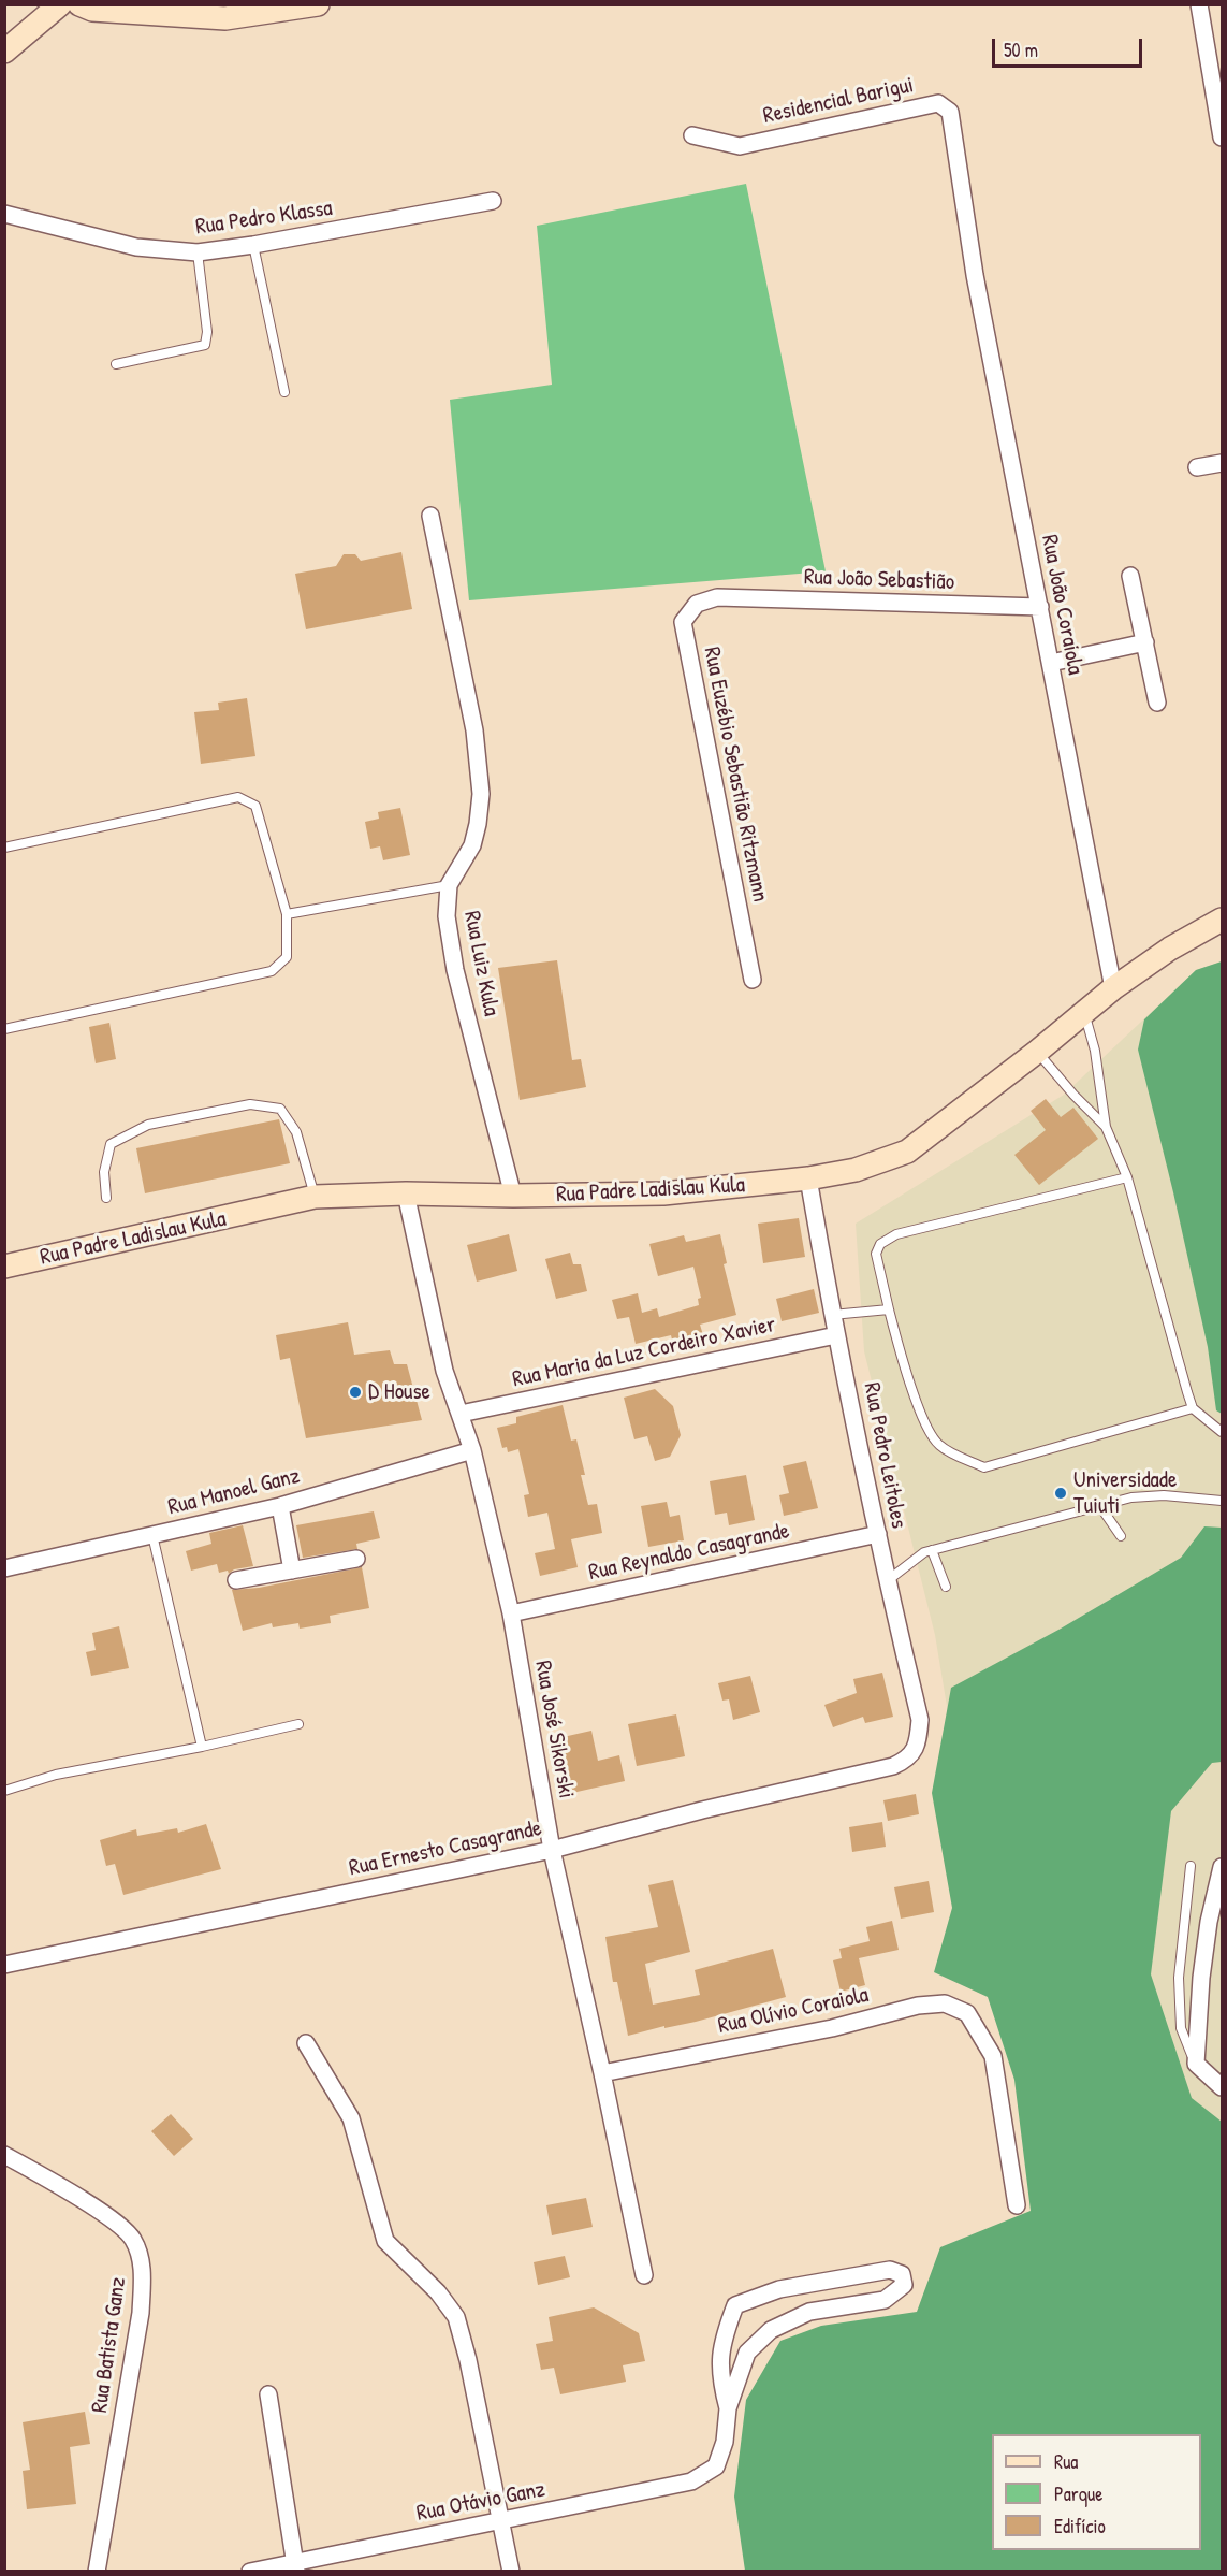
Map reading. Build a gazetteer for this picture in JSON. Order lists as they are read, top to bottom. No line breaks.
{"streets":{"street":["Residencial Barigui","Rua Pedro Klassa","Rua João Sebastião","Rua João Coraiola","Rua Euzébio Sebastião Ritzmann","Rua Luiz Kula","Rua Padre Ladislau Kula","Rua Maria da Luz Cordeiro Xavier","Rua Pedro Leitoles","Rua Manoel Ganz","Rua Reynaldo Casagrande","Rua José Sikorski","Rua Ernesto Casagrande","Rua Olívio Coraiola","Rua Batista Ganz","Rua Otávio Ganz"]},"crossings":[["Residencial Barigui","Rua João Coraiola"],["Rua João Sebastião","Rua João Coraiola"],["Rua João Sebastião","Rua Euzébio Sebastião Ritzmann"],["Rua João Coraiola","Rua Padre Ladislau Kula"],["Rua Luiz Kula","Rua Padre Ladislau Kula"],["Rua Padre Ladislau Kula","Rua Pedro Leitoles"],["Rua Padre Ladislau Kula","Rua José Sikorski"],["Rua Maria da Luz Cordeiro Xavier","Rua Pedro Leitoles"],["Rua Maria da Luz Cordeiro Xavier","Rua José Sikorski"],["Rua Pedro Leitoles","Rua Reynaldo Casagrande"],["Rua Pedro Leitoles","Rua Ernesto Casagrande"],["Rua Manoel Ganz","Rua José Sikorski"],["Rua Reynaldo Casagrande","Rua José Sikorski"],["Rua José Sikorski","Rua Ernesto Casagrande"],["Rua José Sikorski","Rua Olívio Coraiola"]],"places":["D House","Universidade Tuiuti"],"legend":["Rua","Parque","Edifício"],"scale_bar":"50 m"}
